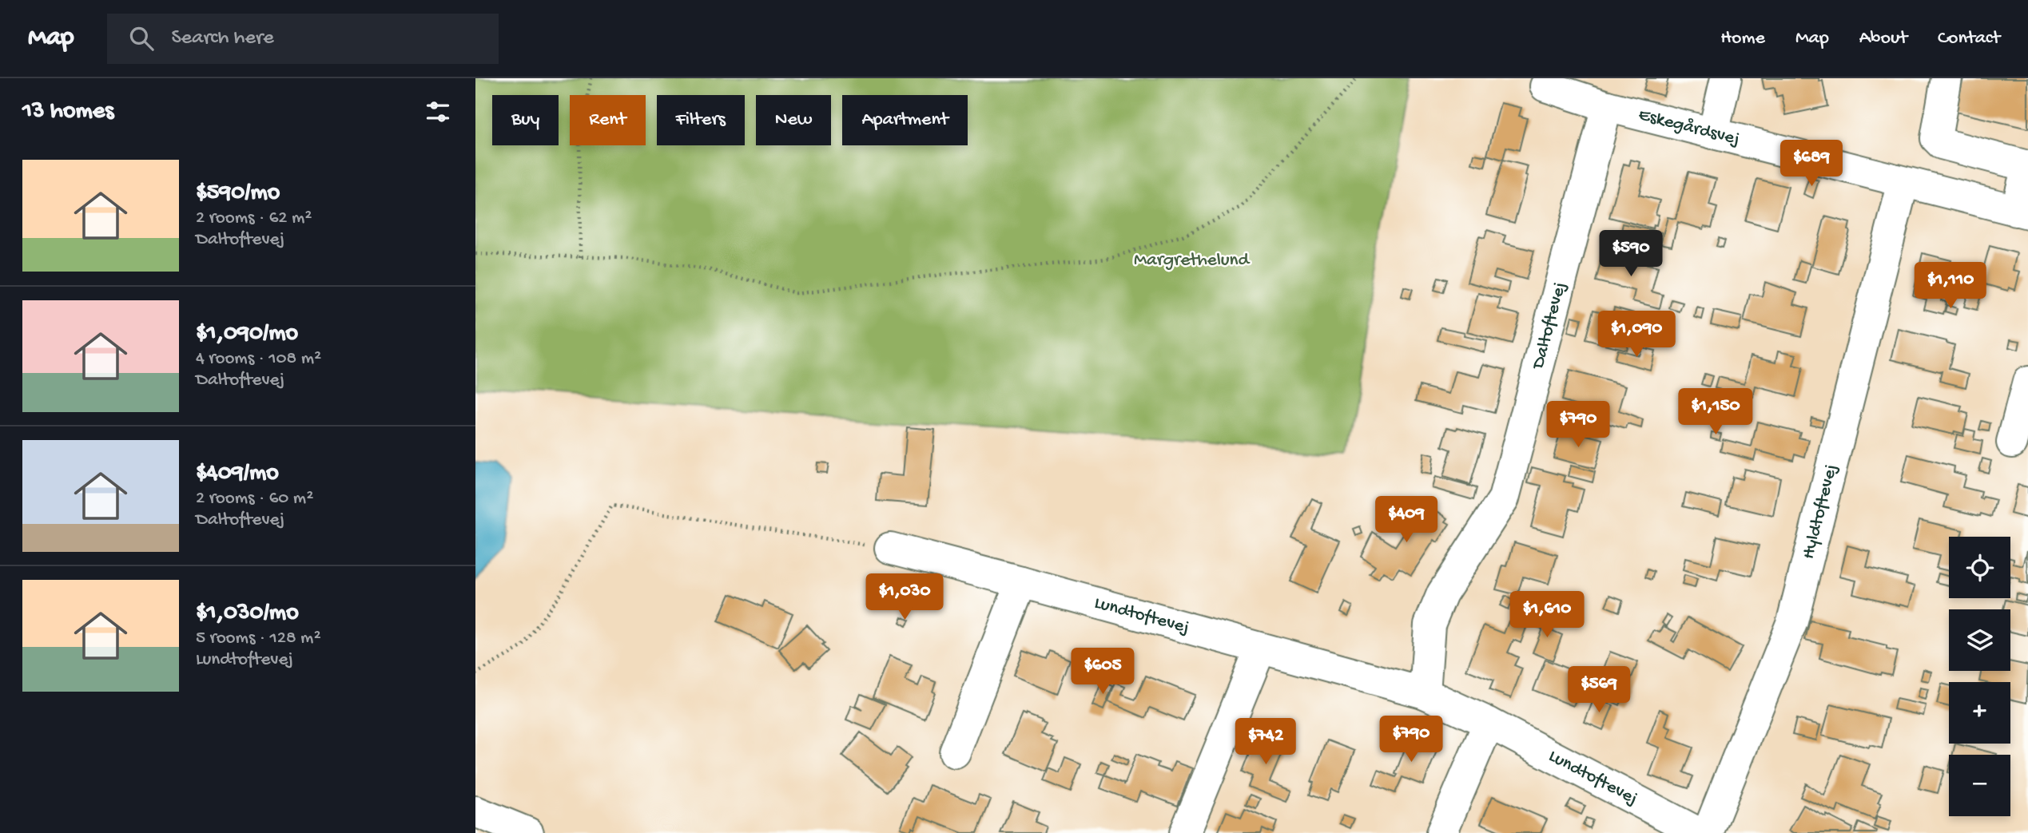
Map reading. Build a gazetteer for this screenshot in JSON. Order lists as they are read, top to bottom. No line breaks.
{"streets":{"street":["Eskegårdsvej","Daltoftevej","Hyldtoftevej","Lundtoftevej"]},"crossings":[["Eskegårdsvej","Daltoftevej"],["Eskegårdsvej","Hyldtoftevej"],["Daltoftevej","Lundtoftevej"]],"parks":["Margrethelund"],"page":{"header":"Map","search":"Search here","nav":["Home","Map","About","Contact"],"heading":"13 homes","chip":["Buy","Rent","Filters","New","Apartment"],"price":["$689","$590","$1,110","$1,090","$1,150","$790","$409","$1,030","$1,610","$605","$569","$790","$742"],"list":[{"name":"$590/mo","note":"2 rooms · 62 m² · Daltoftevej"},{"name":"$1,090/mo","note":"4 rooms · 108 m² · Daltoftevej"},{"name":"$409/mo","note":"2 rooms · 60 m² · Daltoftevej"},{"name":"$1,030/mo","note":"5 rooms · 128 m² · Lundtoftevej"}],"map_buttons":["+","−"]}}
